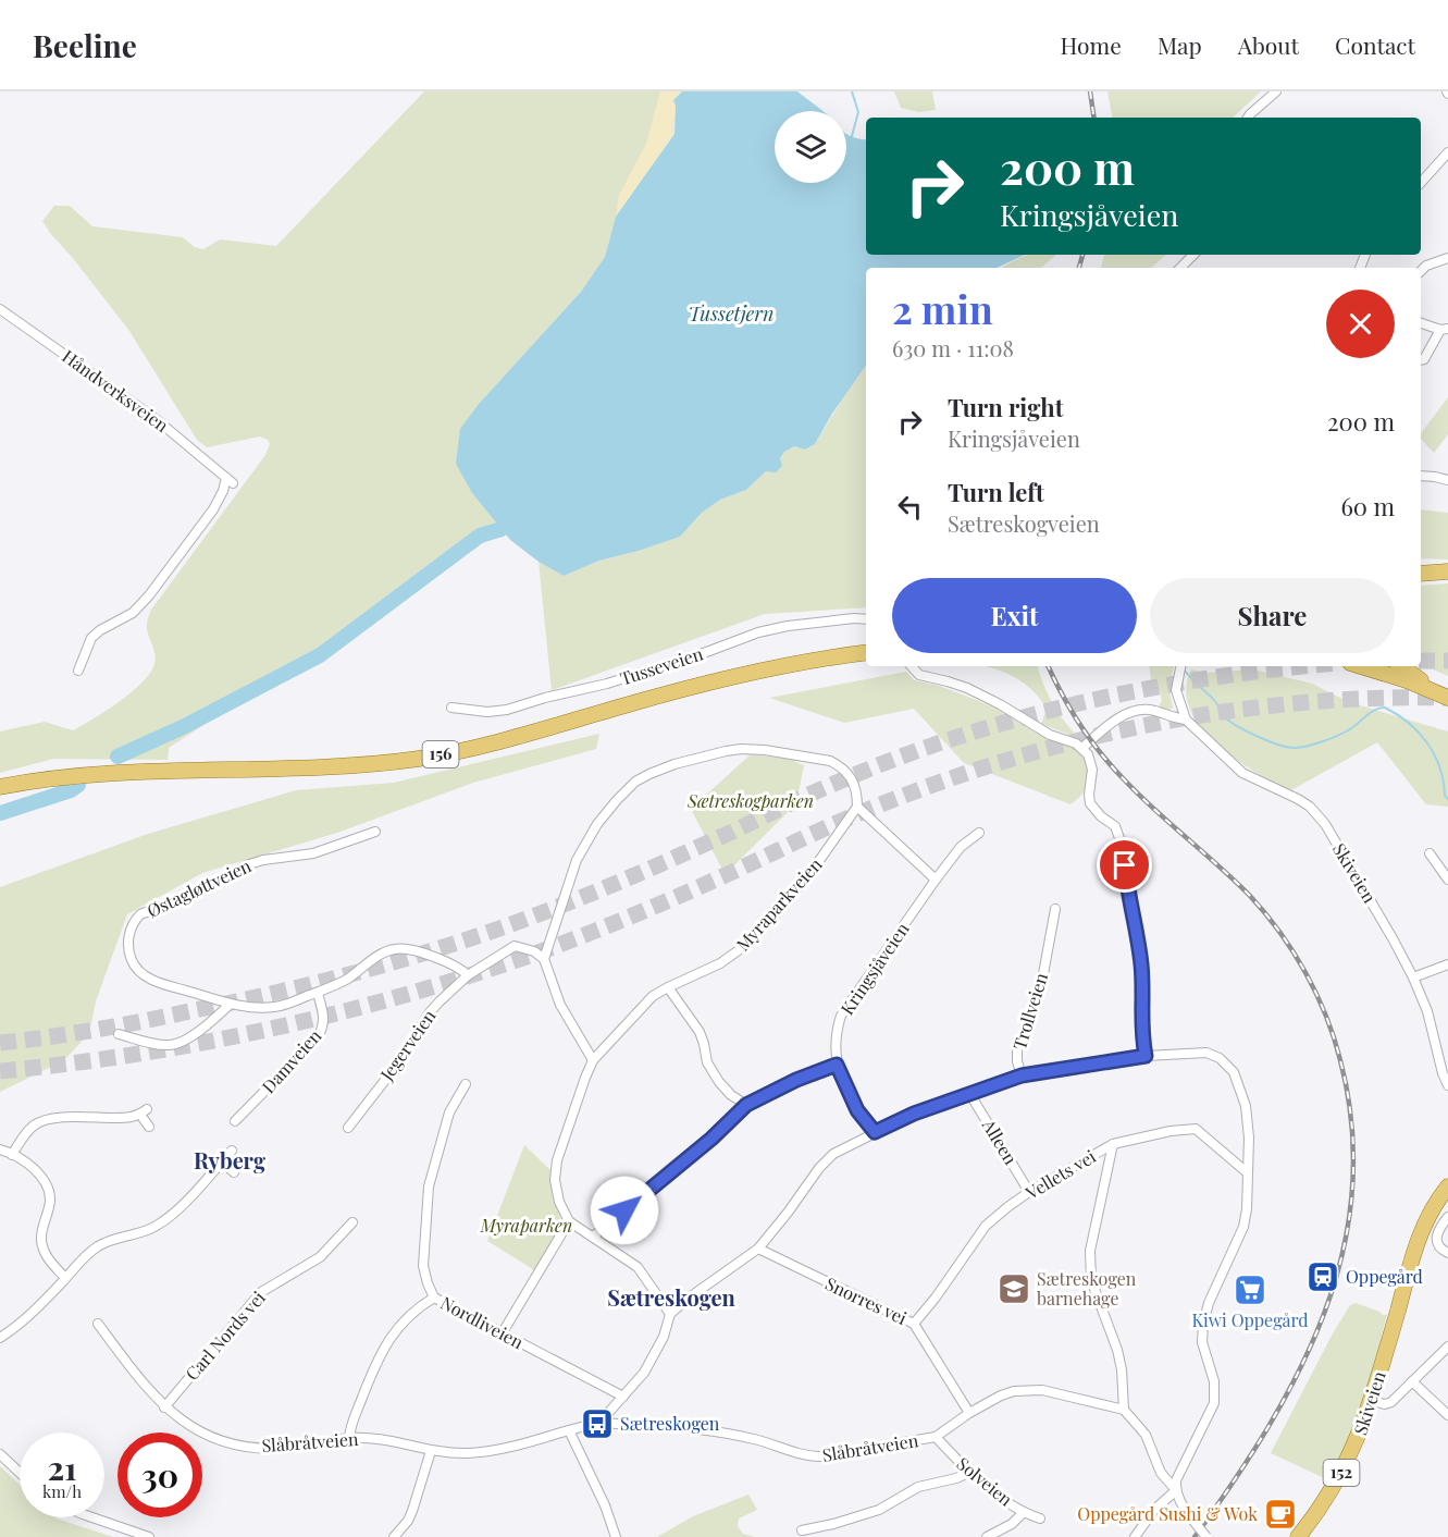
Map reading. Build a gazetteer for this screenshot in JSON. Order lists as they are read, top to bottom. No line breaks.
{"streets":{"main road":["156","Skiveien","152"],"street":["Håndverksveien","Tusseveien","Østagløttveien","Myraparkveien","Kringsjåveien","Trollveien","Jegerveien","Damveien","Alleen","Vellets vei","Snorres vei","Nordliveien","Carl Nords vei","Slåbråtveien","Solveien"]},"crossings":[["Østagløttveien","Jegerveien"],["Østagløttveien","Damveien"],["Alleen","Vellets vei"],["Vellets vei","Snorres vei"],["Snorres vei","Slåbråtveien"],["Carl Nords vei","Slåbråtveien"],["Slåbråtveien","Solveien"]],"districts":["Ryberg","Sætreskogen"],"water":["Tussetjern"],"parks":["Sætreskogparken","Myraparken"],"places":{"station":["Oppegård"],"school or university":["Sætreskogen barnehage"],"supermarket":["Kiwi Oppegård"],"bus stop":["Sætreskogen"],"cafe":["Oppegård Sushi & Wok"]},"page":{"header":"Beeline","nav":["Home","Map","About","Contact"],"turn":["200 m","Kringsjåveien"],"heading":["2 min","630 m · 11:08"],"list":[{"name":"Turn right","note":"Kringsjåveien","value":"200 m"},{"name":"Turn left","note":"Sætreskogveien","value":"60 m"}],"buttons":["Exit","Share"],"speed":"21 km/h","limit":"30"}}
